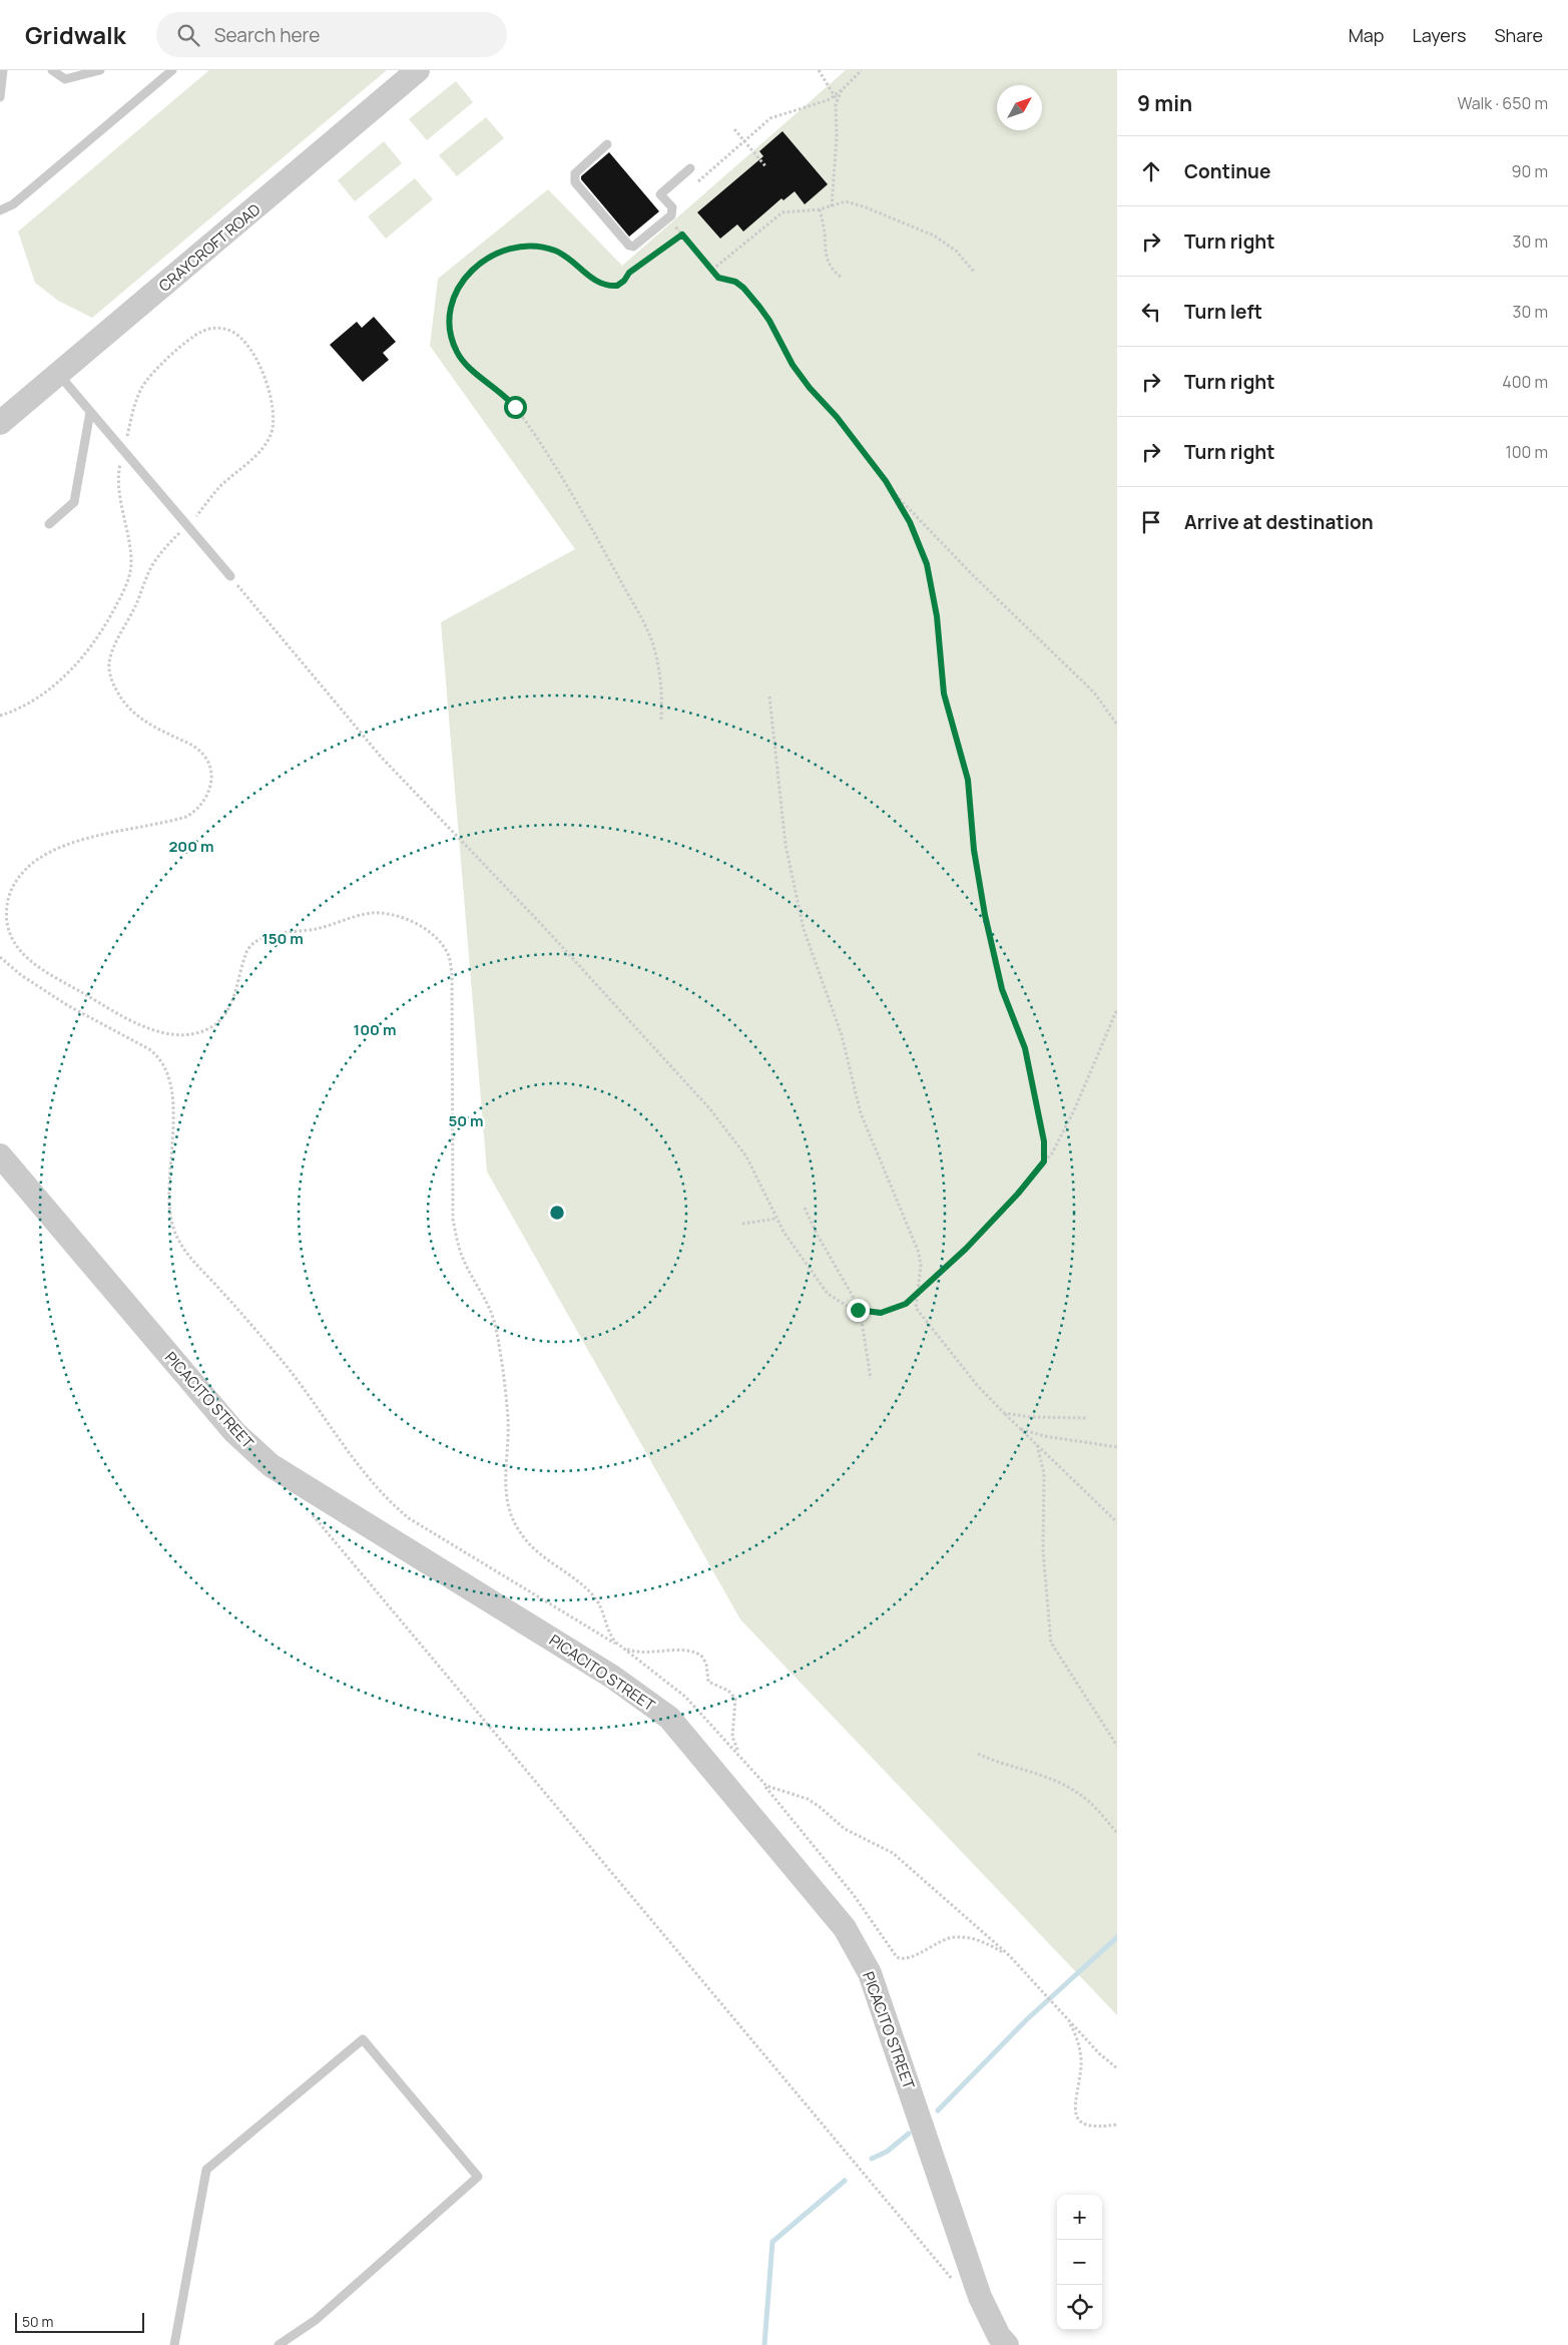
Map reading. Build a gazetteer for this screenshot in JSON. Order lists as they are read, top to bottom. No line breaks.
{"streets":{"street":["CRAYCROFT ROAD","PICACITO STREET"]},"scale_bar":"50 m","north":"top right","page":{"header":"Gridwalk","search":"Search here","nav":["Map","Layers","Share"],"heading":["9 min","Walk · 650 m"],"list":[["Continue","90 m"],["Turn right","30 m"],["Turn left","30 m"],["Turn right","400 m"],["Turn right","100 m"],"Arrive at destination"],"map_buttons":["+","−"],"scale":"50 m"},"rings":["200 m","150 m","100 m","50 m"]}
